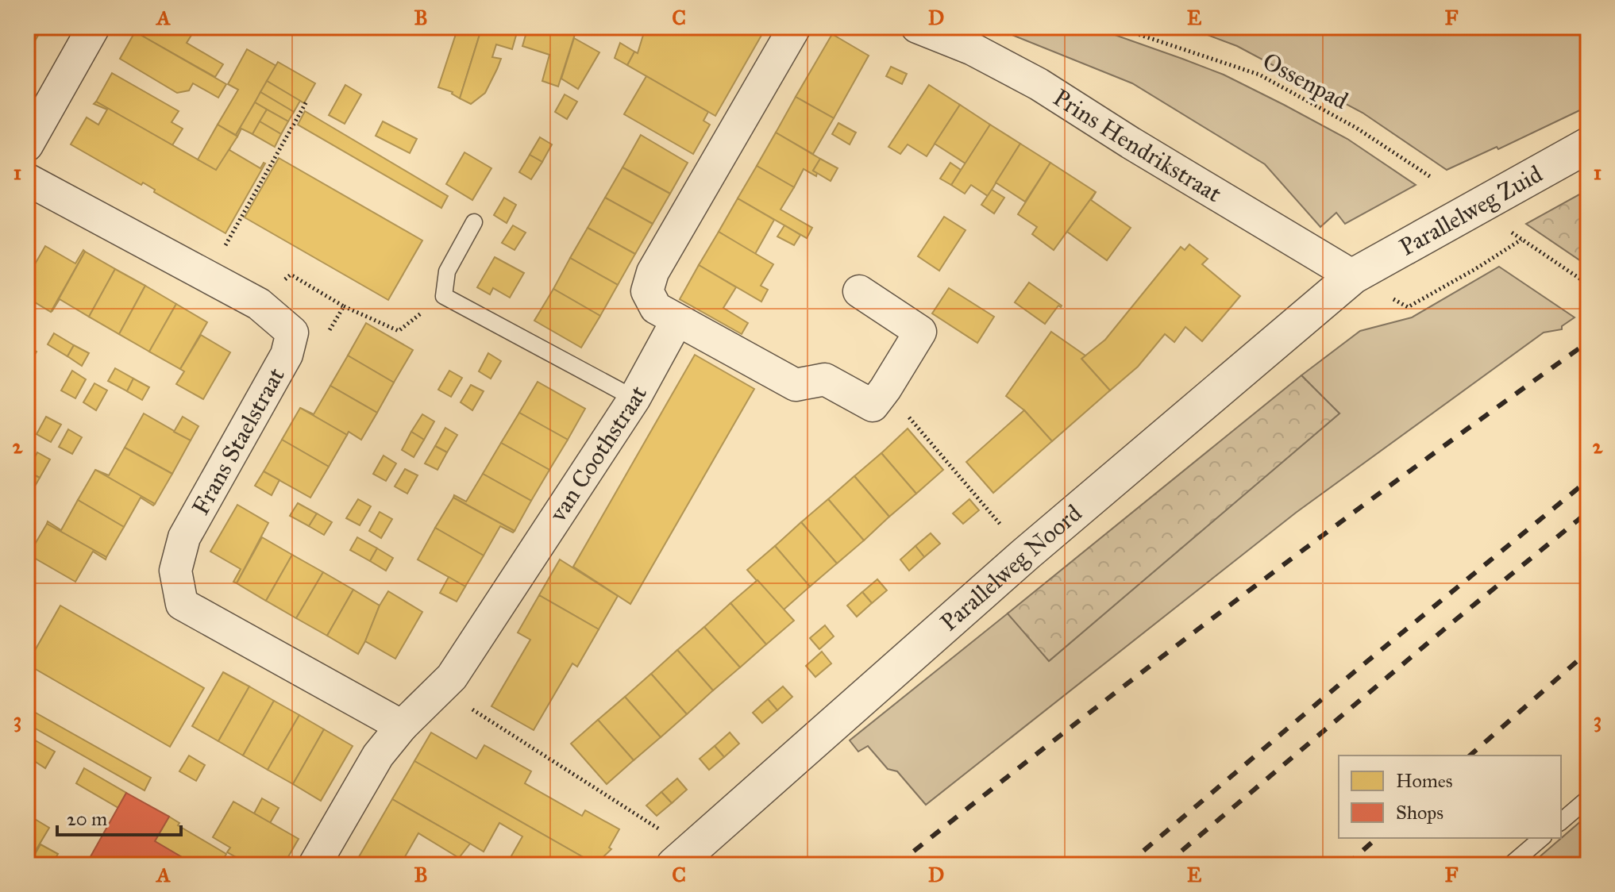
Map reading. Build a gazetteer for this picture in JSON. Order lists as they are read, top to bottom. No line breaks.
{"streets":{"street":["Prins Hendrikstraat","Parallelweg Zuid","Frans Staelstraat","van Coothstraat","Parallelweg Noord"],"path":["Ossenpad"]},"crossings":[["Prins Hendrikstraat","Parallelweg Zuid"],["Prins Hendrikstraat","Parallelweg Noord"],["Parallelweg Zuid","Parallelweg Noord"],["Frans Staelstraat","van Coothstraat"]],"legend":["Homes","Shops"],"scale_bar":"20 m","grid":{"columns":["A","B","C","D","E","F"],"rows":["1","2","3"]}}
